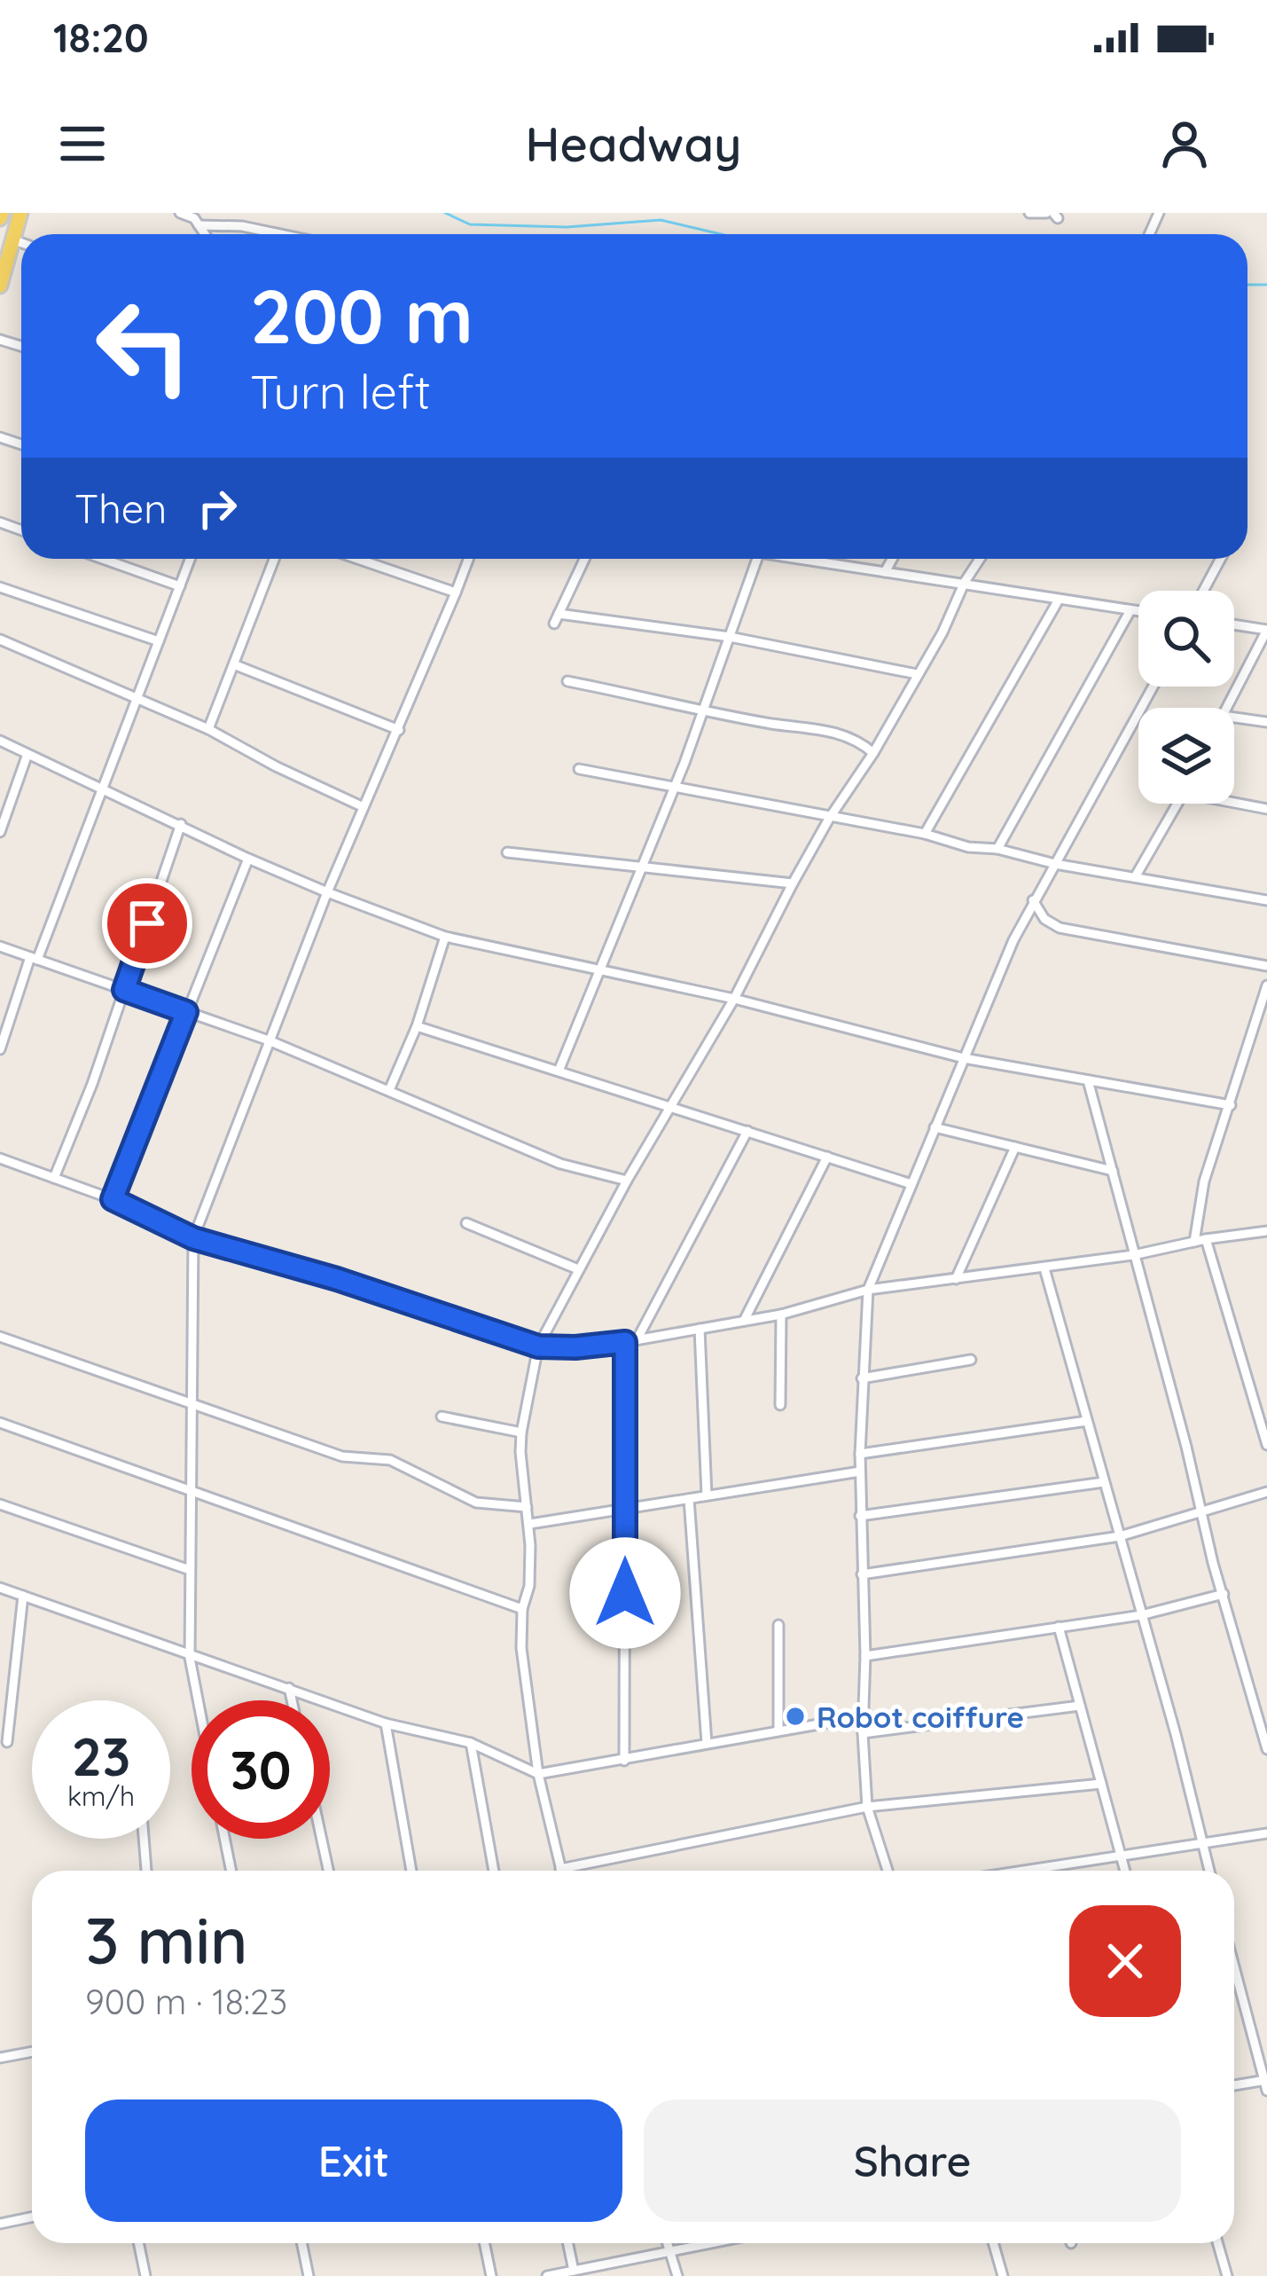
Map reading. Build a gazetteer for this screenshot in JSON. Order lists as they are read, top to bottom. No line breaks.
{"places":["Robot coiffure"],"page":{"status":"18:20","header":"Headway","turn":["200 m","Turn left"],"then":"Then","speed":"23 km/h","limit":"30","heading":["3 min","900 m · 18:23"],"buttons":["Exit","Share"]}}
